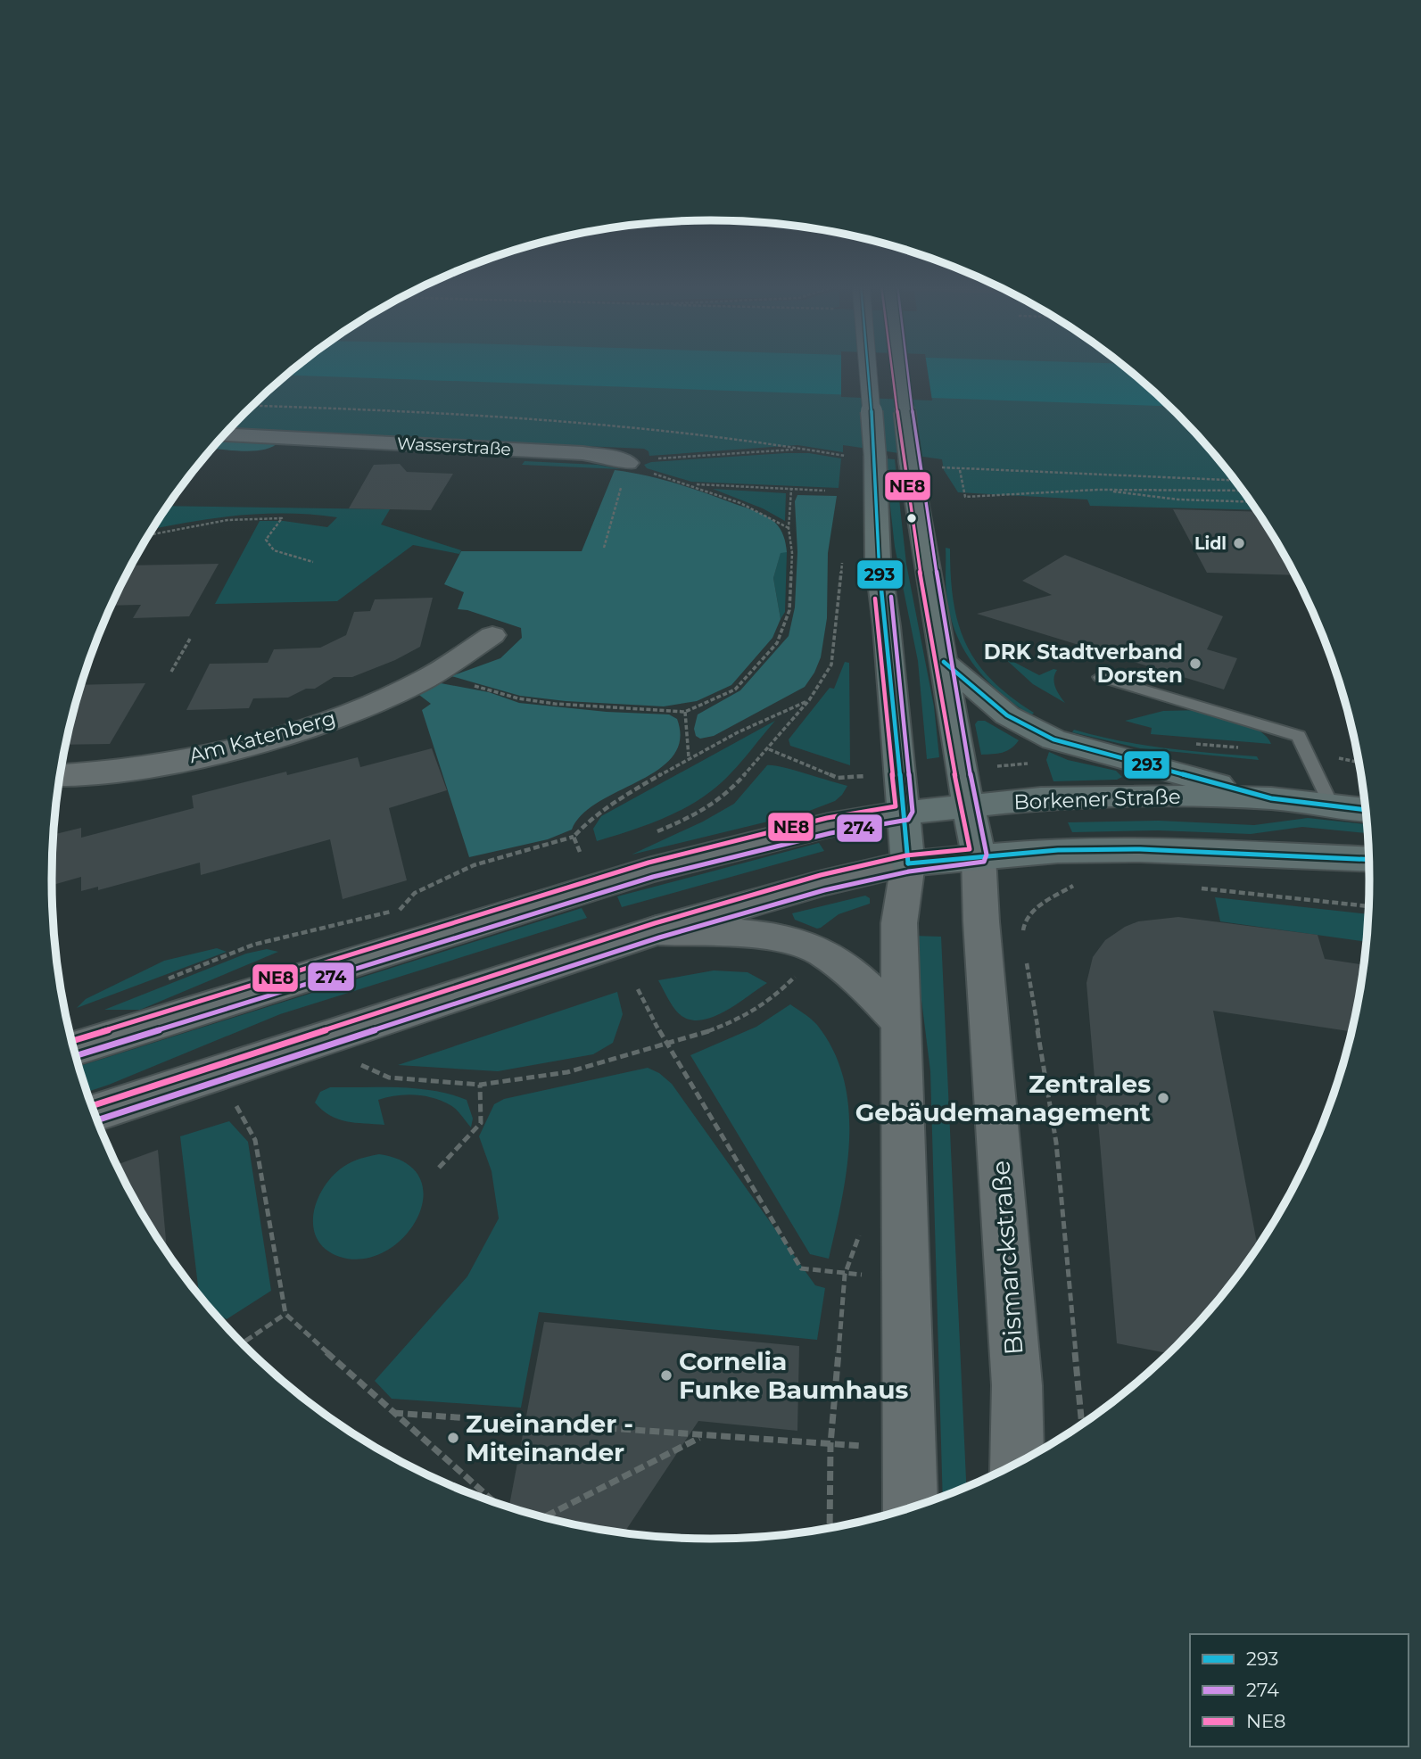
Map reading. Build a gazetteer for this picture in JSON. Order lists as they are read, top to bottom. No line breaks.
{"streets":{"main road":["Borkener Straße"],"street":["Wasserstraße","Am Katenberg","Bismarckstraße"]},"places":["Lidl","DRK Stadtverband Dorsten","Zentrales Gebäudemanagement","Cornelia Funke Baumhaus","Zueinander - Miteinander"],"lines":["transit line 293","transit line 274","transit line NE8"],"legend":["293","274","NE8"]}
